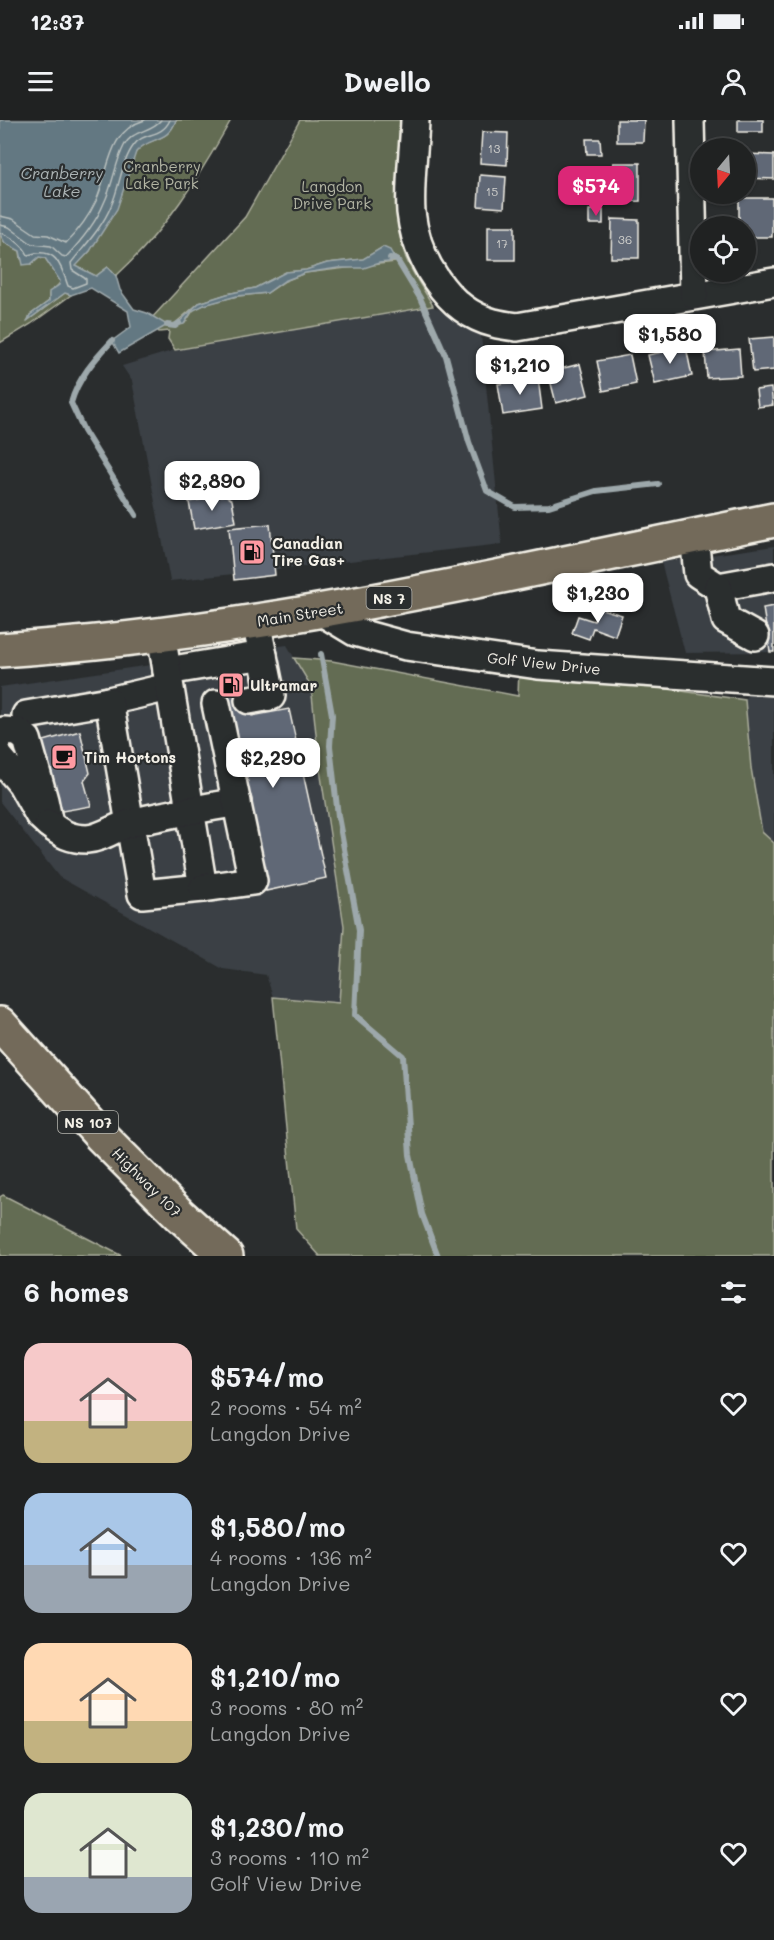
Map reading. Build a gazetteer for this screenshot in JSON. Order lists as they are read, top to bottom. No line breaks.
{"streets":{"main road":["NS 7","Main Street","NS 107","Highway 107"],"street":["Golf View Drive"]},"crossings":[["Main Street","Golf View Drive"]],"water":["Cranberry Lake"],"parks":["Cranberry Lake Park","Langdon Drive Park"],"places":{"fuel station":["Canadian Tire Gas+","Ultramar"],"cafe":["Tim Hortons"]},"house_numbers":["13","15","36","17"],"north":"bottom","page":{"status":"12:37","header":"Dwello","price":["$574","$1,580","$1,210","$2,890","$1,230","$2,290"],"heading":"6 homes","list":[{"name":"$574/mo","note":"2 rooms · 54 m² · Langdon Drive"},{"name":"$1,580/mo","note":"4 rooms · 136 m² · Langdon Drive"},{"name":"$1,210/mo","note":"3 rooms · 80 m² · Langdon Drive"},{"name":"$1,230/mo","note":"3 rooms · 110 m² · Golf View Drive"}]}}
